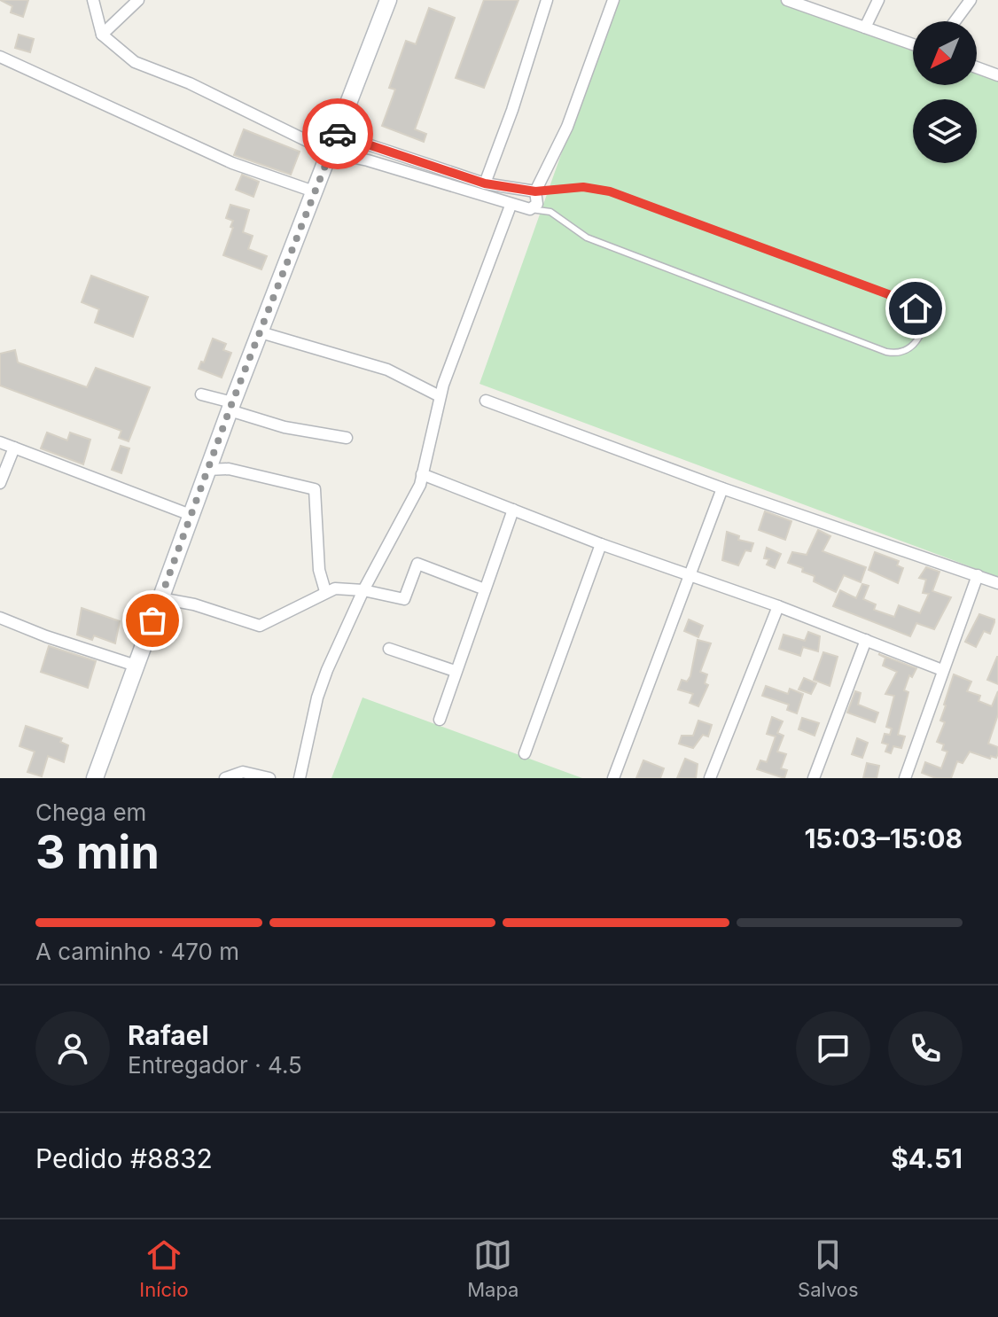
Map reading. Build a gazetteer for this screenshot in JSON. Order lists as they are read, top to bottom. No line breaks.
{"north":"bottom left","page":{"heading":["3 min","Chega em","15:03–15:08"],"panel":["Rafael","Entregador · 4.5","Pedido #8832","$4.51"],"bar":"A caminho · 470 m","tabs":["Início","Mapa","Salvos"]}}
